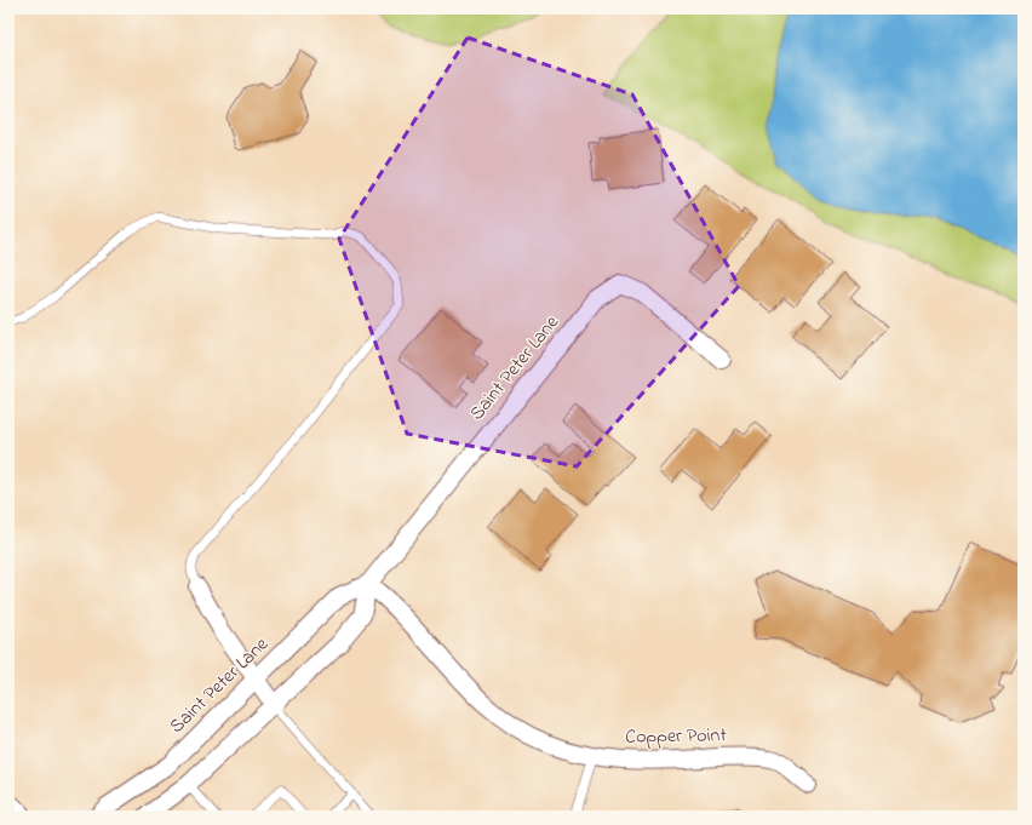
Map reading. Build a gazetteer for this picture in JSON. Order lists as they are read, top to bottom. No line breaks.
{"streets":{"street":["Saint Peter Lane","Copper Point"]},"crossings":[["Saint Peter Lane","Copper Point"]]}
